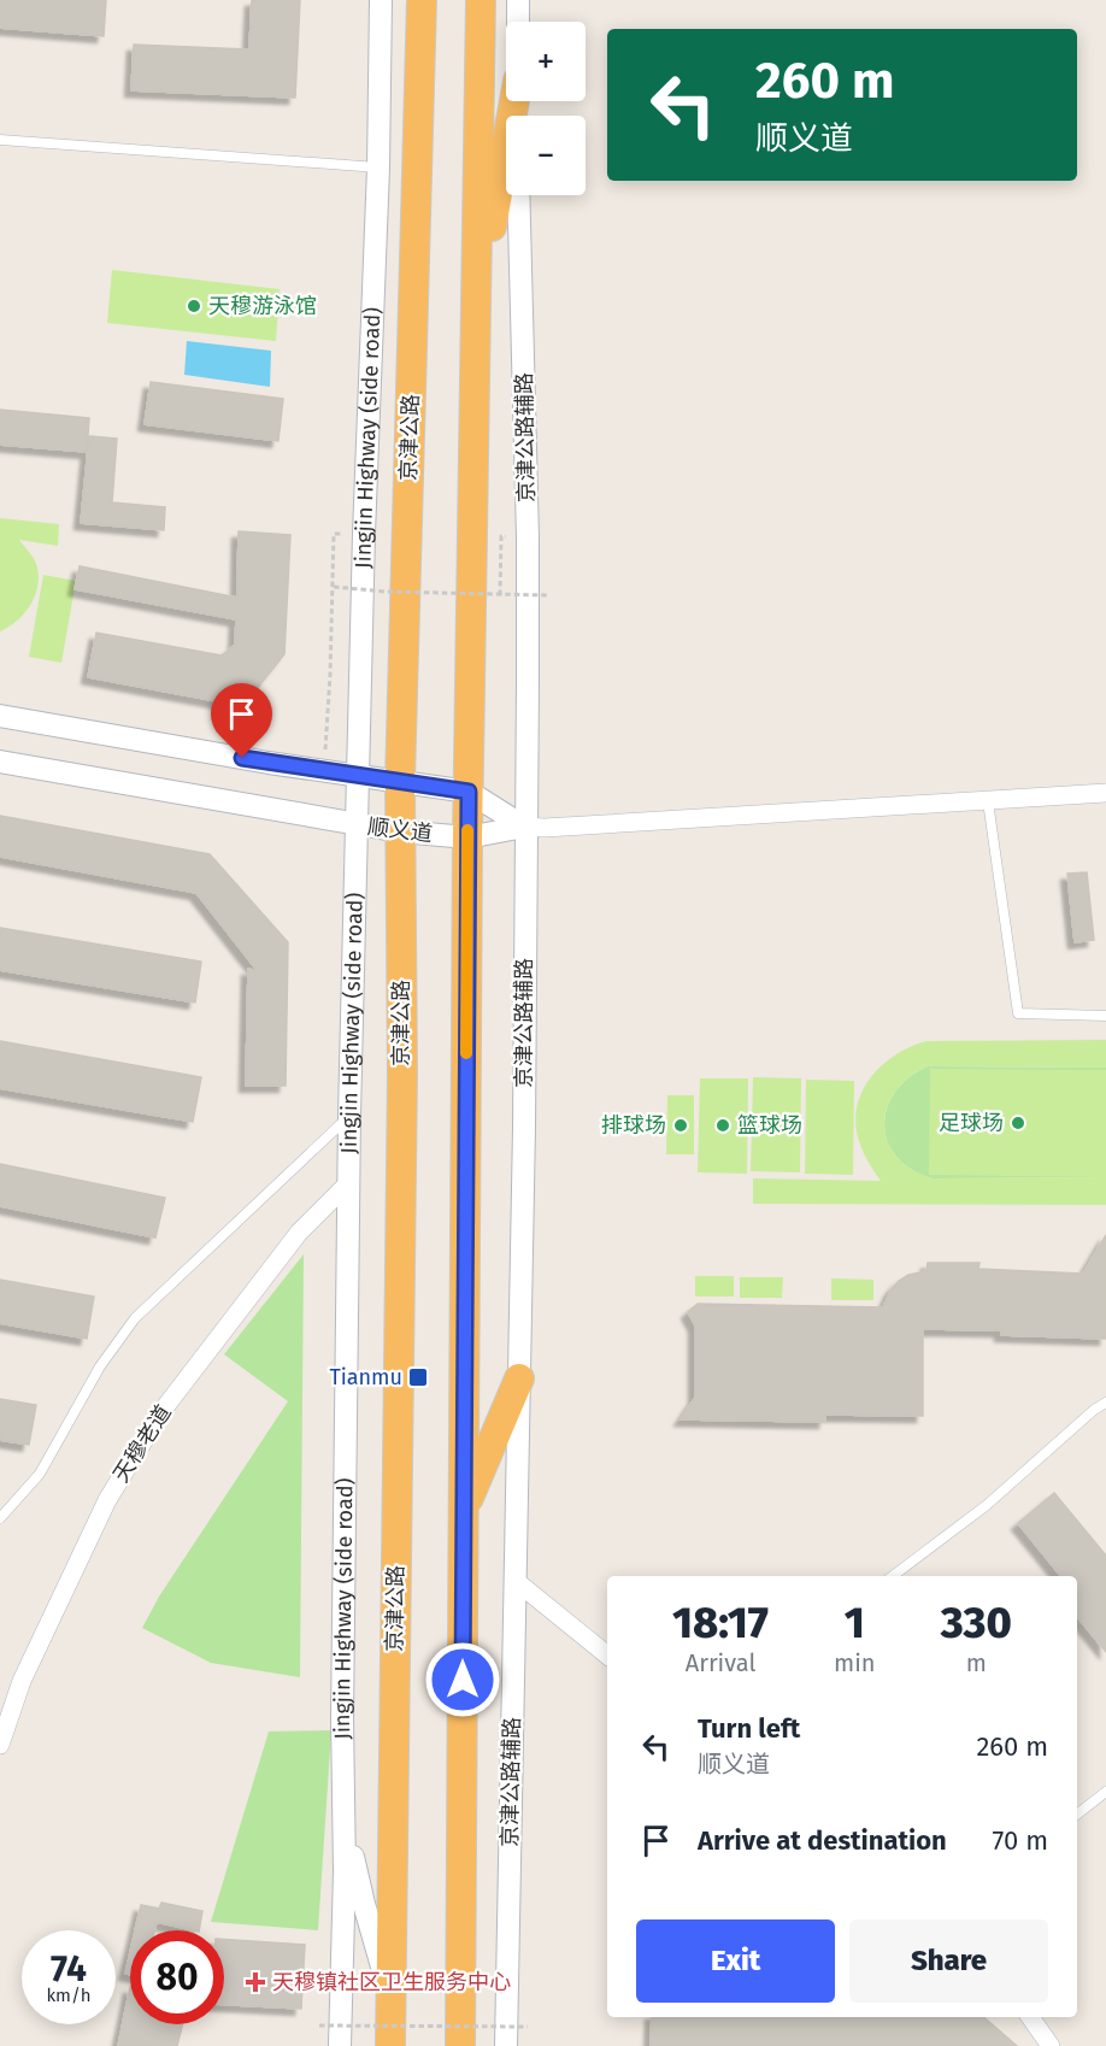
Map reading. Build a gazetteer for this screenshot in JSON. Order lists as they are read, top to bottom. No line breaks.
{"streets":{"highway":["京津公路"],"street":["Jingjin Highway (side road)","京津公路辅路","顺义道","天穆老道"]},"crossings":[["Jingjin Highway (side road)","顺义道"],["Jingjin Highway (side road)","天穆老道"],["京津公路","顺义道"],["京津公路辅路","顺义道"]],"places":{"other":["天穆游泳馆","足球场","排球场","篮球场"],"transit":["Tianmu"],"health":["天穆镇社区卫生服务中心"]},"page":{"map_buttons":["+","−"],"turn":["260 m","顺义道"],"eta":["18:17","Arrival","1","min","330","m"],"list":[{"name":"Turn left","note":"顺义道","value":"260 m"},{"name":"Arrive at destination","value":"70 m"}],"buttons":["Exit","Share"],"speed":"74 km/h","limit":"80"}}
